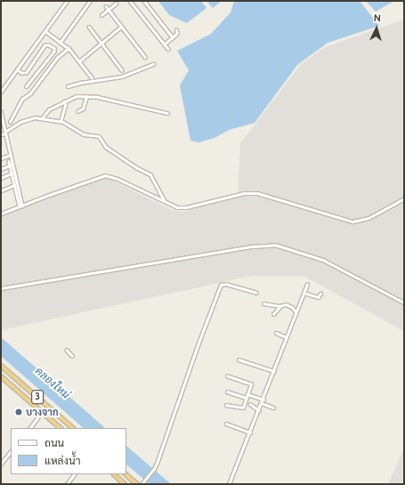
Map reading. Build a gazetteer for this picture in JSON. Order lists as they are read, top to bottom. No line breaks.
{"streets":{"highway":["3"]},"water":["คลองใหม่"],"places":["บางจาก"],"legend":["ถนน","แหล่งน้ำ"],"north":"top"}
